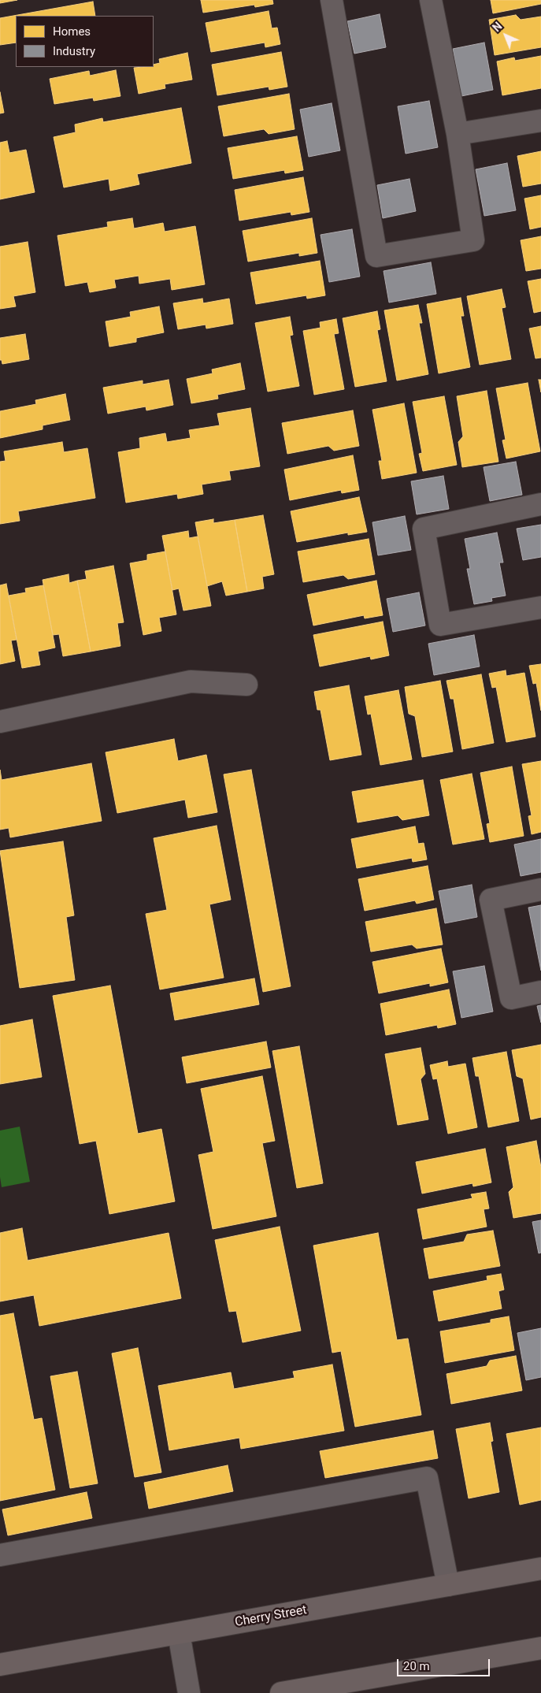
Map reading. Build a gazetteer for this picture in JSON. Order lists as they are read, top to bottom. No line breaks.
{"streets":{"main road":["Cherry Street"]},"legend":["Homes","Industry"],"scale_bar":"20 m","north":"top left"}
